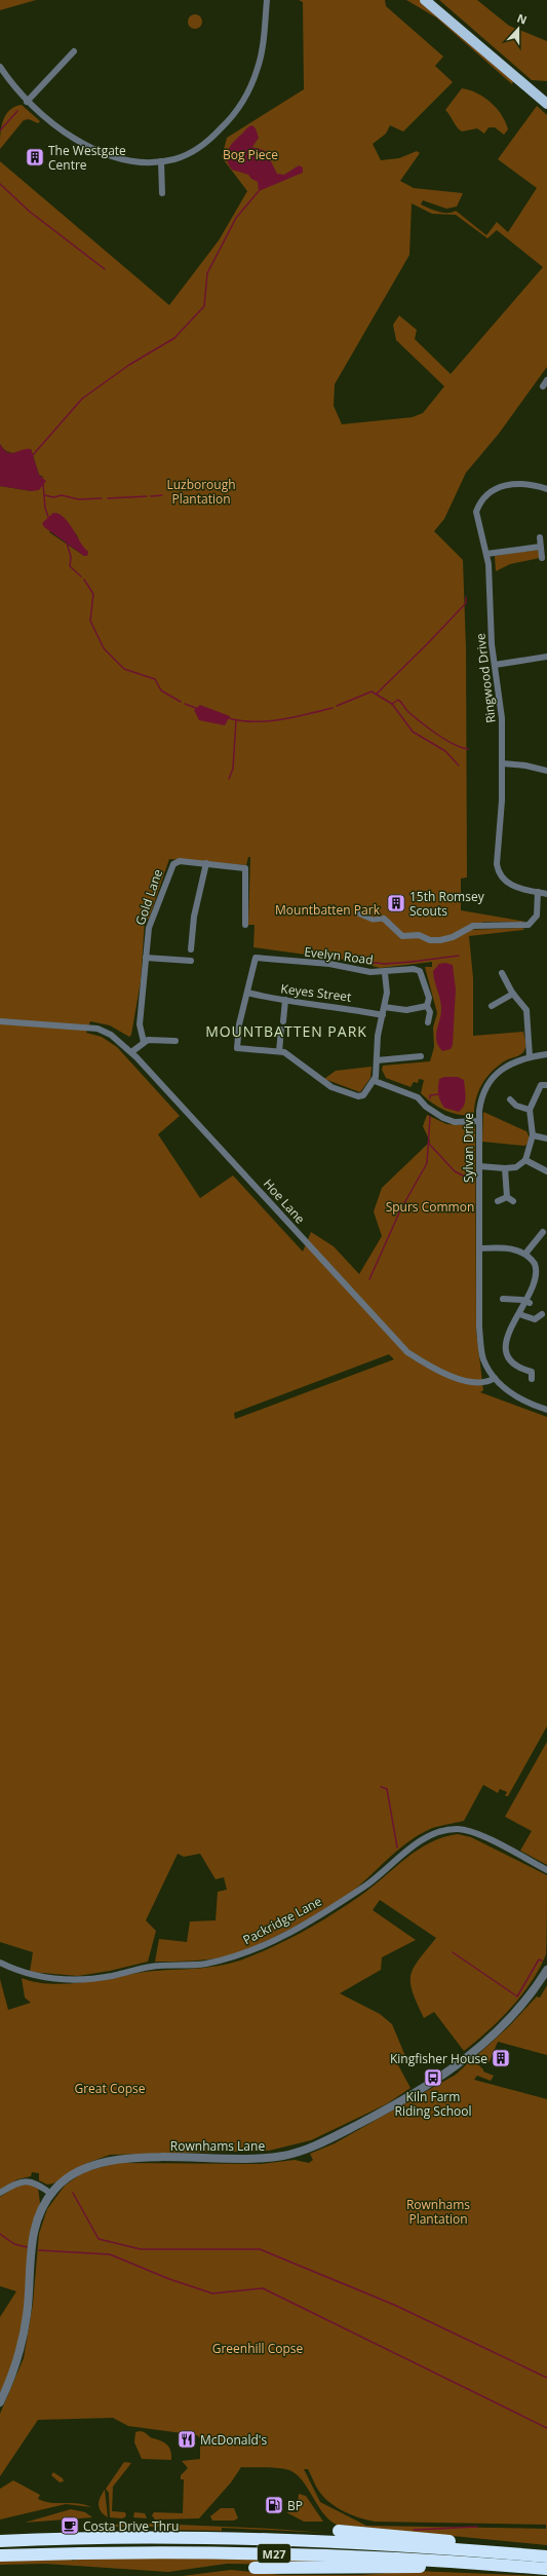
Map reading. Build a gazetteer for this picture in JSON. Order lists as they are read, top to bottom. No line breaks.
{"streets":{"highway":["M27"],"street":["Ringwood Drive","Gold Lane","Evelyn Road","Keyes Street","Sylvan Drive","Hoe Lane","Packridge Lane","Rownhams Lane"]},"crossings":[["Evelyn Road","Keyes Street"],["Sylvan Drive","Hoe Lane"]],"districts":["MOUNTBATTEN PARK"],"parks":["Bog Piece","Luzborough Plantation","Mountbatten Park","Spurs Common","Great Copse","Rownhams Plantation","Greenhill Copse"],"places":{"building":["The Westgate Centre","15th Romsey Scouts","Kingfisher House"],"bus stop":["Kiln Farm Riding School"],"restaurant":["McDonald's"],"fuel station":["BP"],"cafe":["Costa Drive Thru"]},"north":"top"}
